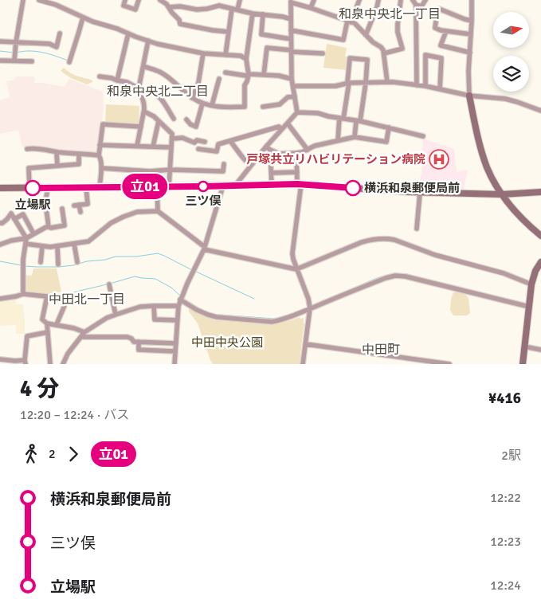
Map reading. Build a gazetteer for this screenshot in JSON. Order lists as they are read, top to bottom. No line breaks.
{"districts":["和泉中央北一丁目","和泉中央北二丁目","中田北一丁目","中田町"],"parks":["中田中央公園"],"places":{"hospital":["戸塚共立リハビリテーション病院"],"other":["三ツ俣","立場駅","横浜和泉郵便局前"]},"lines":["bus line 立01"],"north":"right","page":{"on_map":"立01","heading":["4 分","12:20 – 12:24 · バス","¥416"],"legs":["2","立01","2駅"],"list":[{"name":"横浜和泉郵便局前","value":"12:22"},{"name":"三ツ俣","value":"12:23"},{"name":"立場駅","value":"12:24"}]}}
